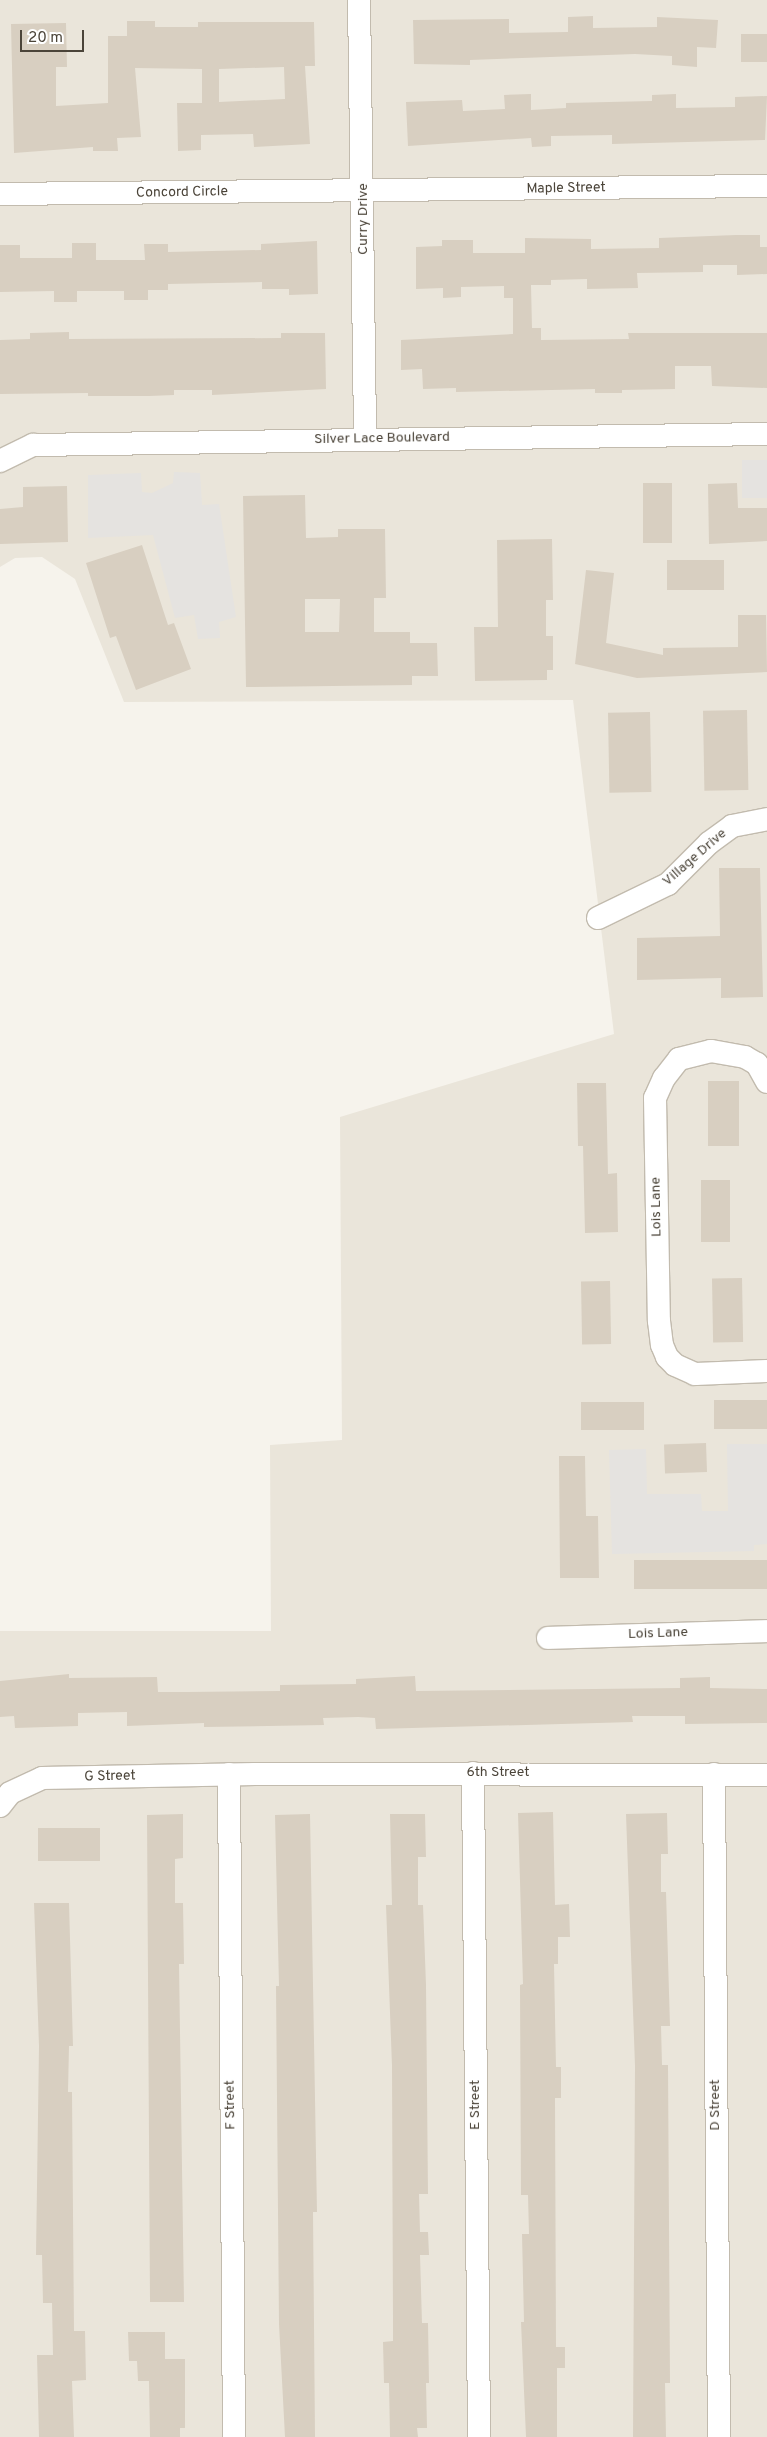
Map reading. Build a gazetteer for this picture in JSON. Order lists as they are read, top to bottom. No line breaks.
{"streets":{"street":["Maple Street","Concord Circle","Curry Drive","Silver Lace Boulevard","Village Drive","Lois Lane","6th Street","G Street","F Street","E Street","D Street"]},"crossings":[["Maple Street","Concord Circle"],["Maple Street","Curry Drive"],["Concord Circle","Curry Drive"],["Curry Drive","Silver Lace Boulevard"],["6th Street","G Street"],["6th Street","F Street"],["6th Street","E Street"],["6th Street","D Street"],["G Street","F Street"]],"scale_bar":"20 m"}
